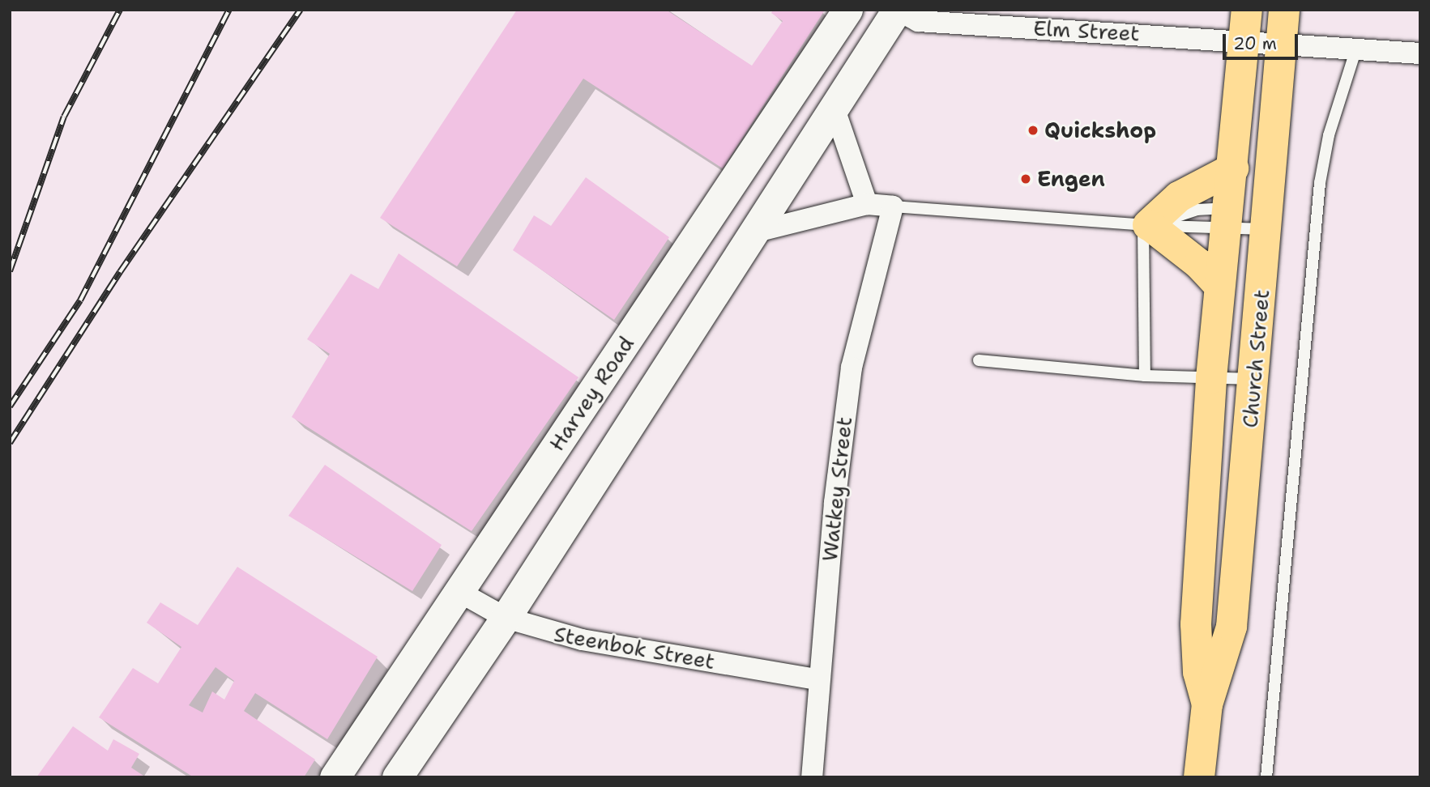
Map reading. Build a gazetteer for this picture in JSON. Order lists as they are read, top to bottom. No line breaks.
{"streets":{"main road":["Church Street","Harvey Road"],"street":["Elm Street","Watkey Street","Steenbok Street"]},"crossings":[["Elm Street","Church Street"],["Harvey Road","Steenbok Street"],["Watkey Street","Steenbok Street"]],"places":["Quickshop","Engen"],"scale_bar":"20 m"}
